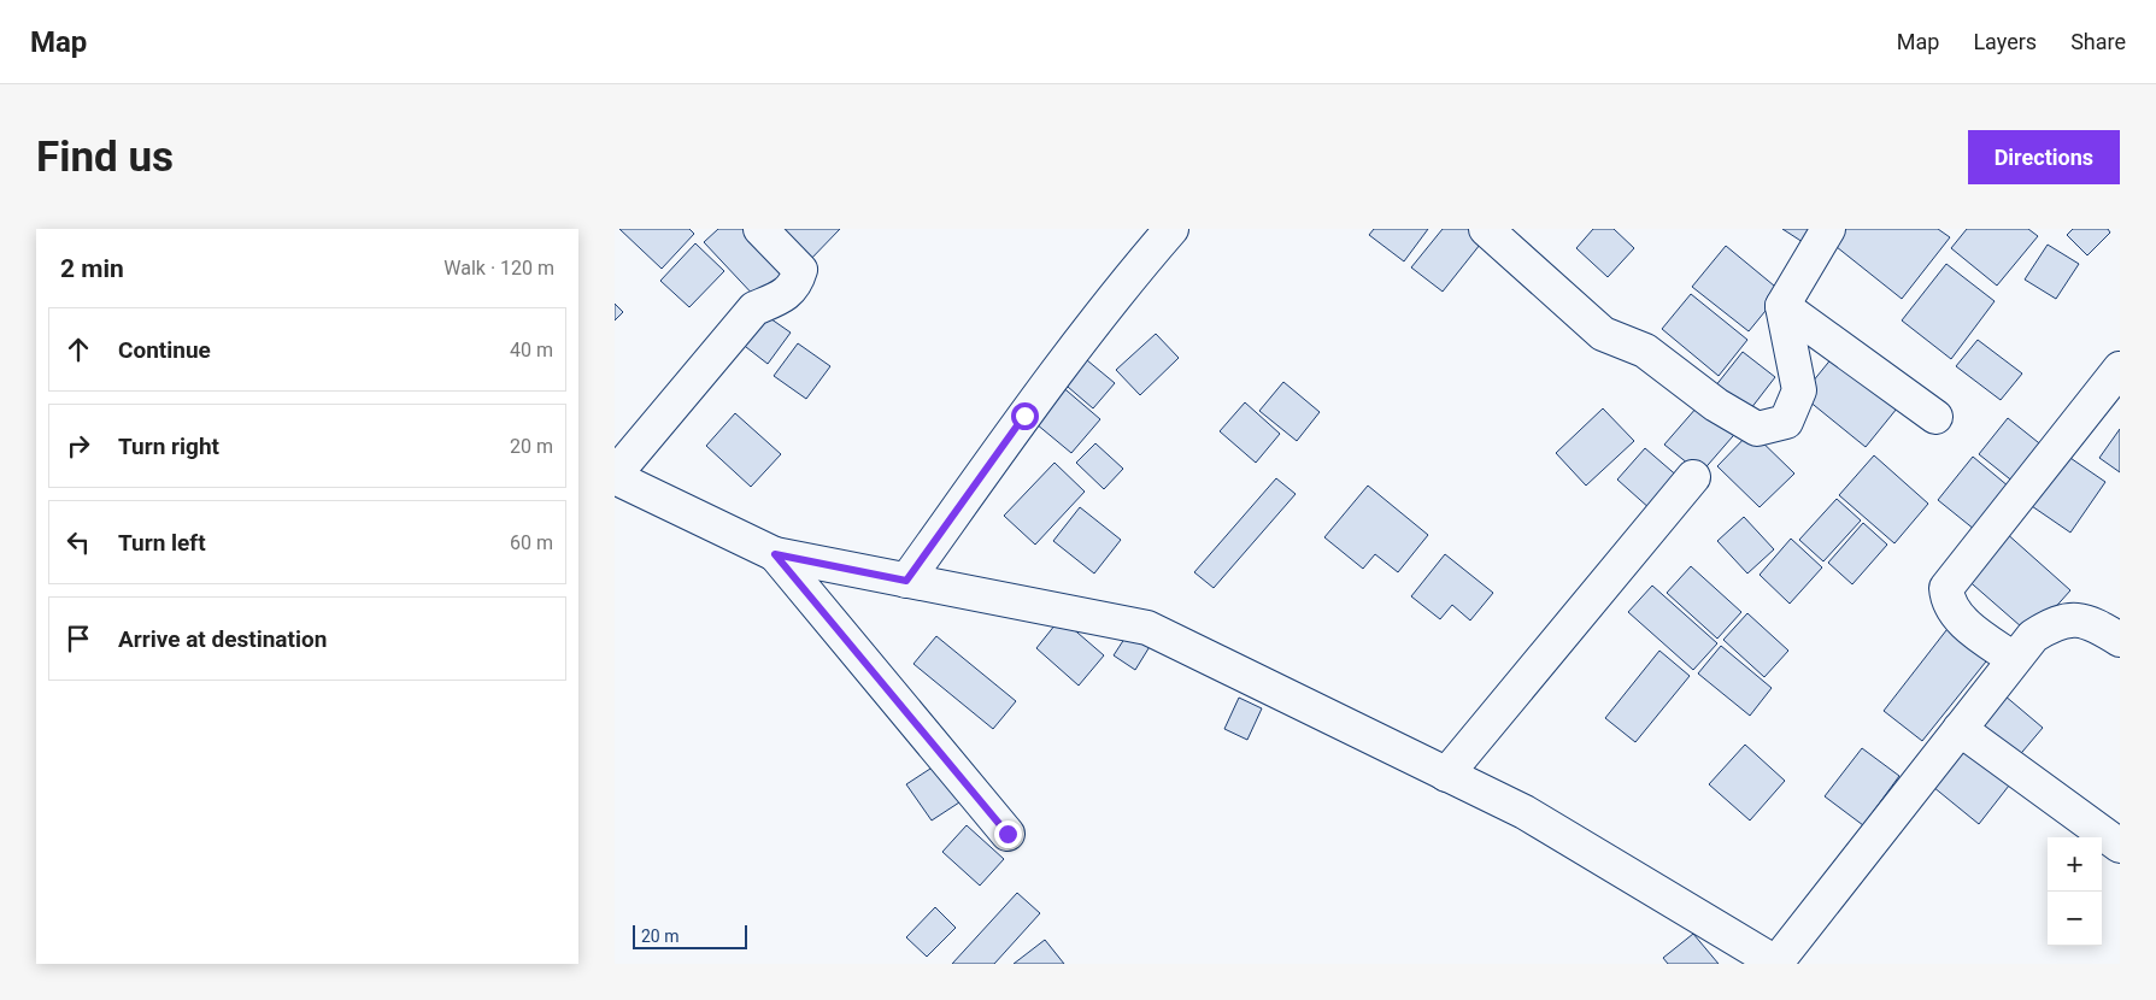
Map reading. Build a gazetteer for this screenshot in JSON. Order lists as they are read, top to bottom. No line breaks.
{"scale_bar":"20 m","page":{"header":"Map","nav":["Map","Layers","Share"],"buttons":"Directions","title":"Find us","heading":["2 min","Walk · 120 m"],"list":[["Continue","40 m"],["Turn right","20 m"],["Turn left","60 m"],"Arrive at destination"],"map_buttons":["+","−"],"scale":"20 m"}}
